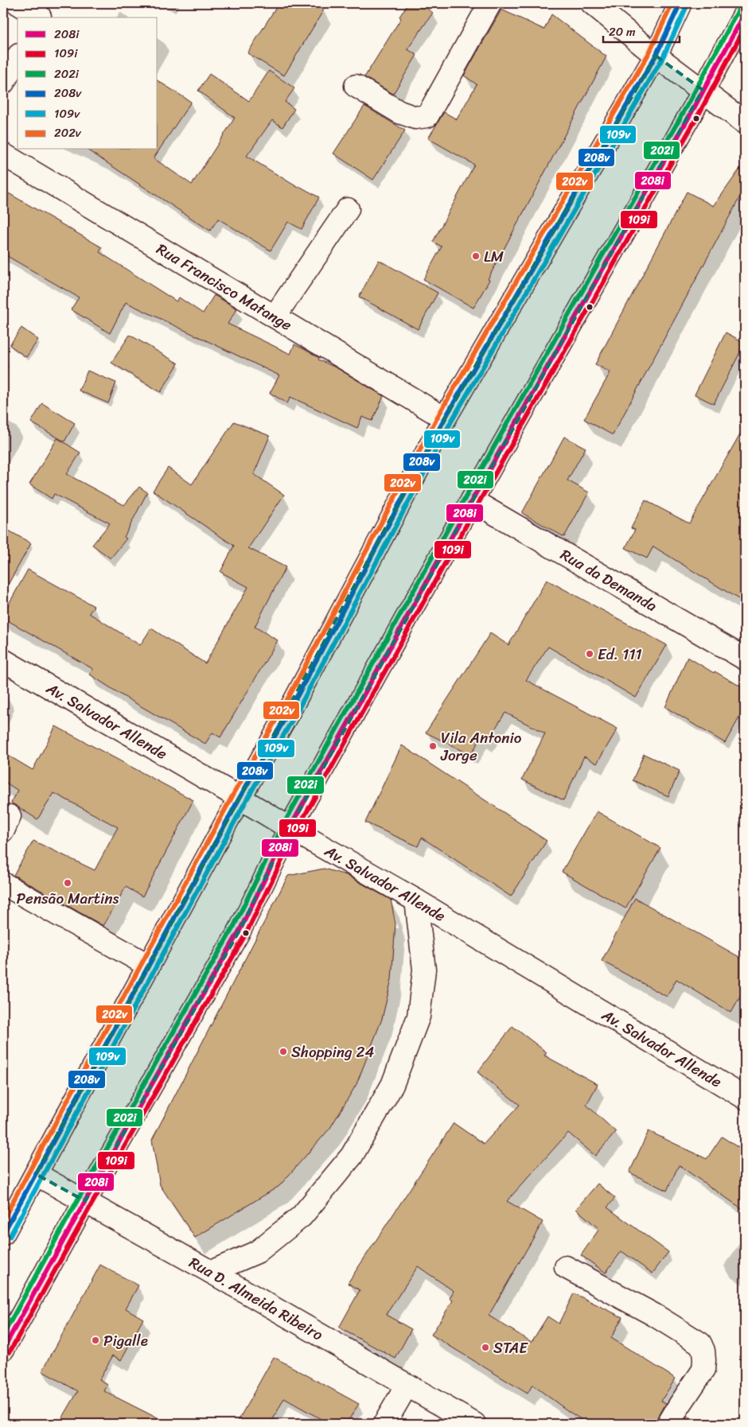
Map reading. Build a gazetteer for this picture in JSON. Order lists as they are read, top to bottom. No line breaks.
{"streets":{"street":["Rua Francisco Matange","Rua da Demanda","Av. Salvador Allende","Rua D. Almeida Ribeiro"]},"places":["LM","Ed. 111","Vila Antonio Jorge","Pensão Martins","Shopping 24","Pigalle","STAE"],"lines":["transit line 208v","transit line 202v","transit line 109v","transit line 202i","transit line 208i","transit line 109i"],"legend":["208i","109i","202i","208v","109v","202v"],"scale_bar":"20 m"}
